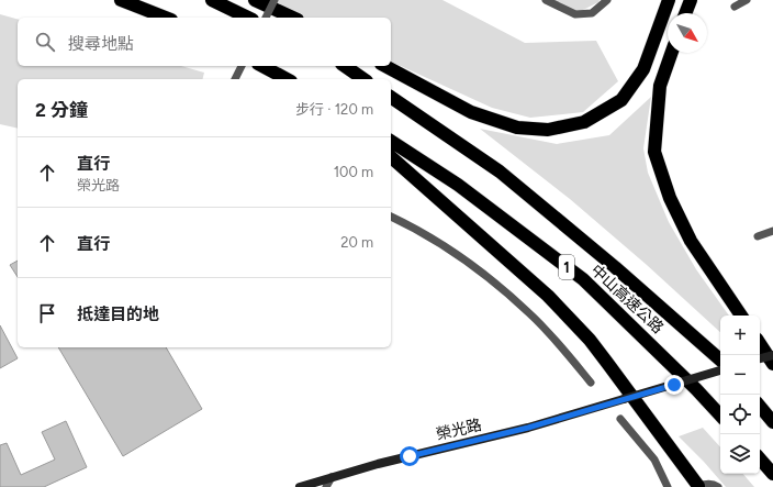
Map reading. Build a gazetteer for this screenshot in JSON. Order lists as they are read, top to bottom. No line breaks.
{"streets":{"highway":["1","中山高速公路"],"street":["榮光路"]},"north":"bottom right","page":{"search":"搜尋地點","heading":["2 分鐘","步行 · 120 m"],"list":[["直行","榮光路","100 m"],["直行","20 m"],"抵達目的地"],"map_buttons":["+","−"]}}
